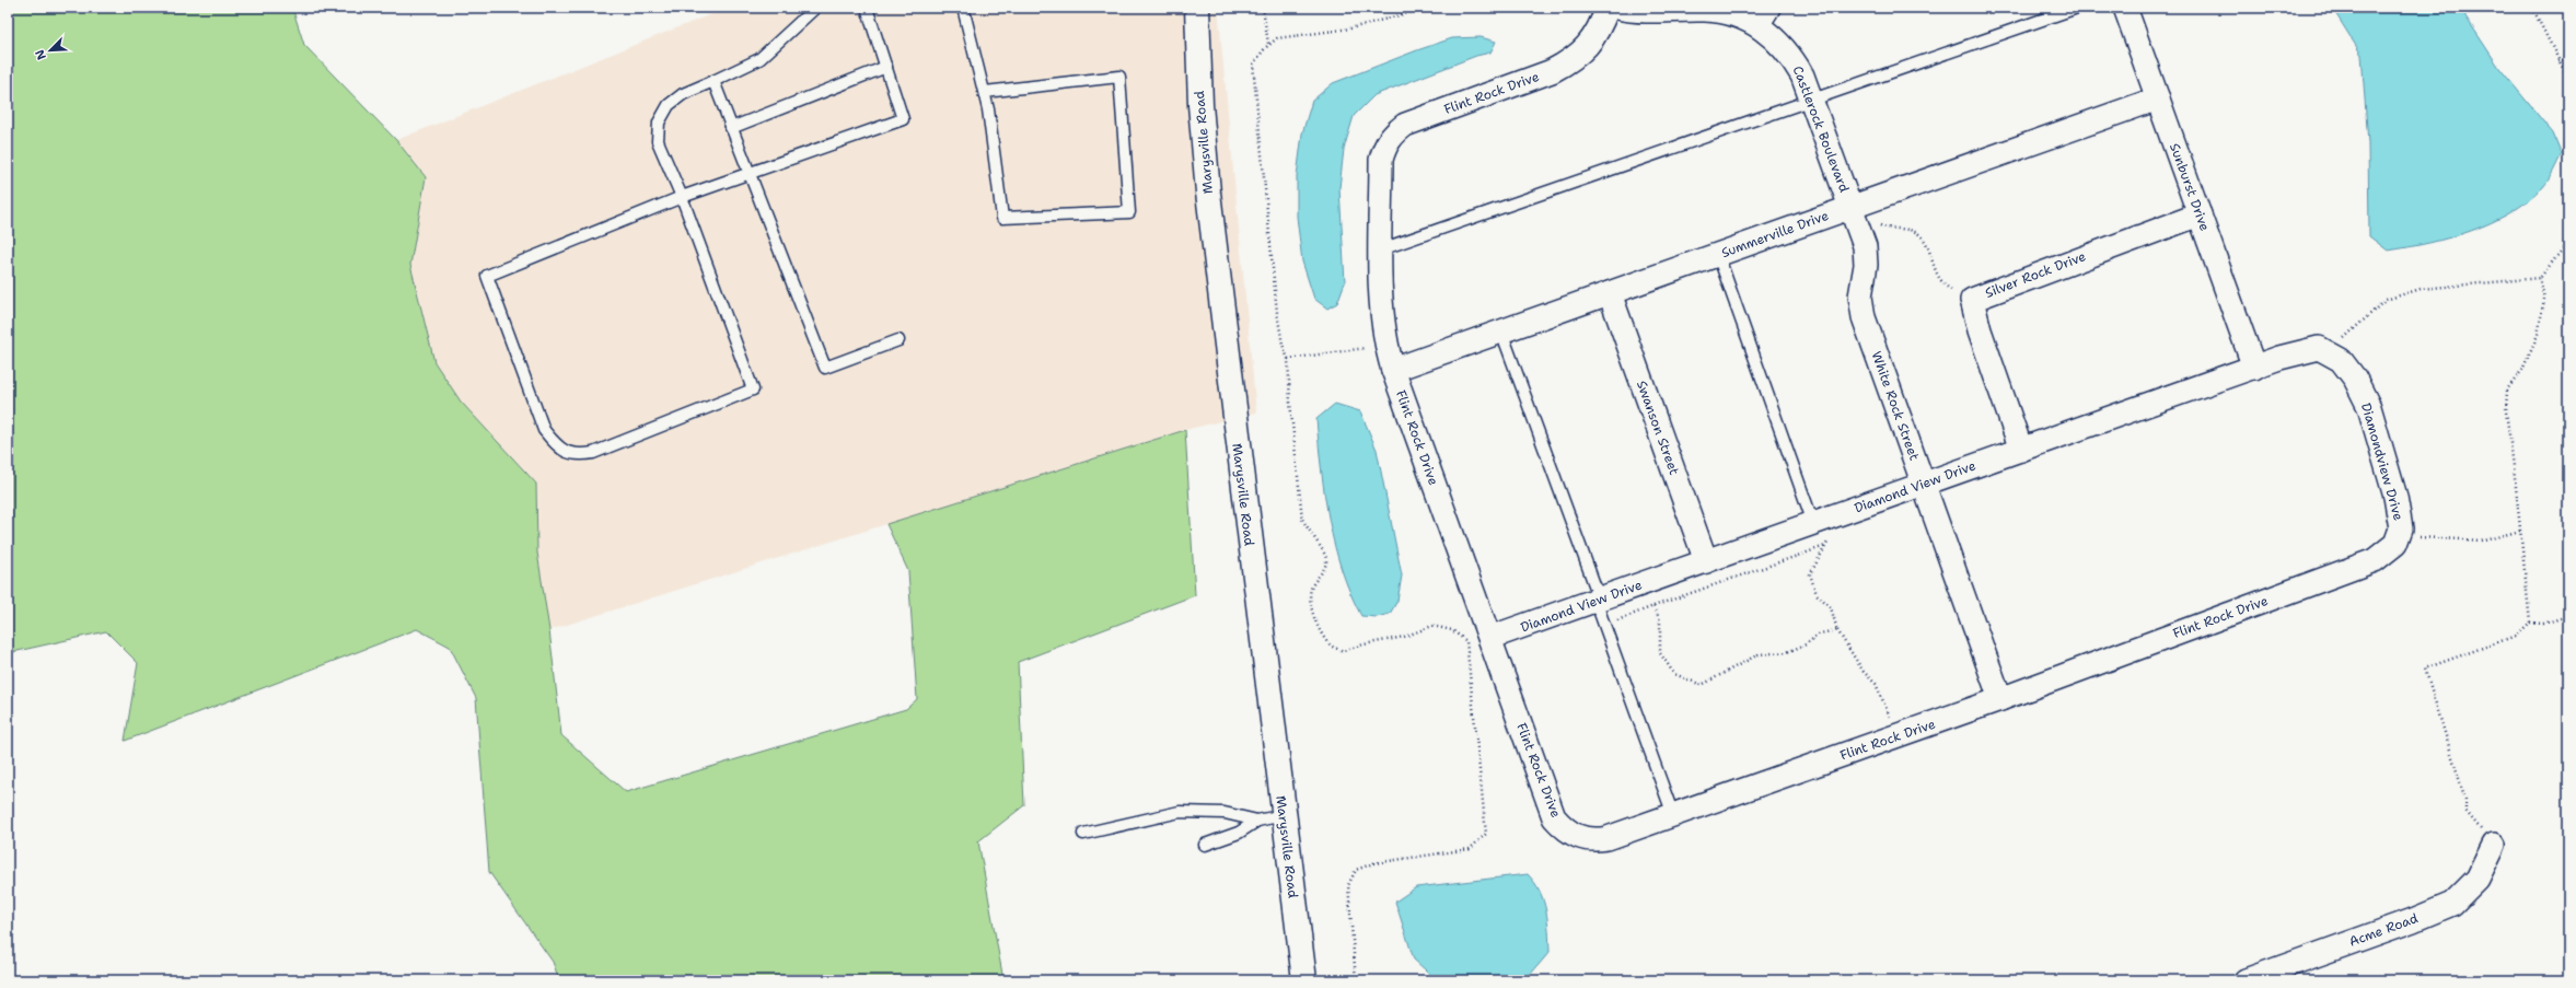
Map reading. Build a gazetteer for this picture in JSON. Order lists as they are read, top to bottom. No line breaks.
{"streets":{"highway":["Marysville Road"],"street":["Flint Rock Drive","Castlerock Boulevard","Sunburst Drive","Summerville Drive","Silver Rock Drive","White Rock Street","Swanson Street","Diamondview Drive","Diamond View Drive","Acme Road"]},"crossings":[["Flint Rock Drive","Summerville Drive"],["Flint Rock Drive","White Rock Street"],["Flint Rock Drive","Diamondview Drive"],["Flint Rock Drive","Diamond View Drive"],["Castlerock Boulevard","Summerville Drive"],["Castlerock Boulevard","White Rock Street"],["Sunburst Drive","Summerville Drive"],["Sunburst Drive","Silver Rock Drive"],["Sunburst Drive","Diamond View Drive"],["Summerville Drive","White Rock Street"],["Summerville Drive","Swanson Street"],["Silver Rock Drive","Diamond View Drive"],["White Rock Street","Diamond View Drive"],["Swanson Street","Diamond View Drive"],["Diamondview Drive","Diamond View Drive"]],"north":"bottom left"}
